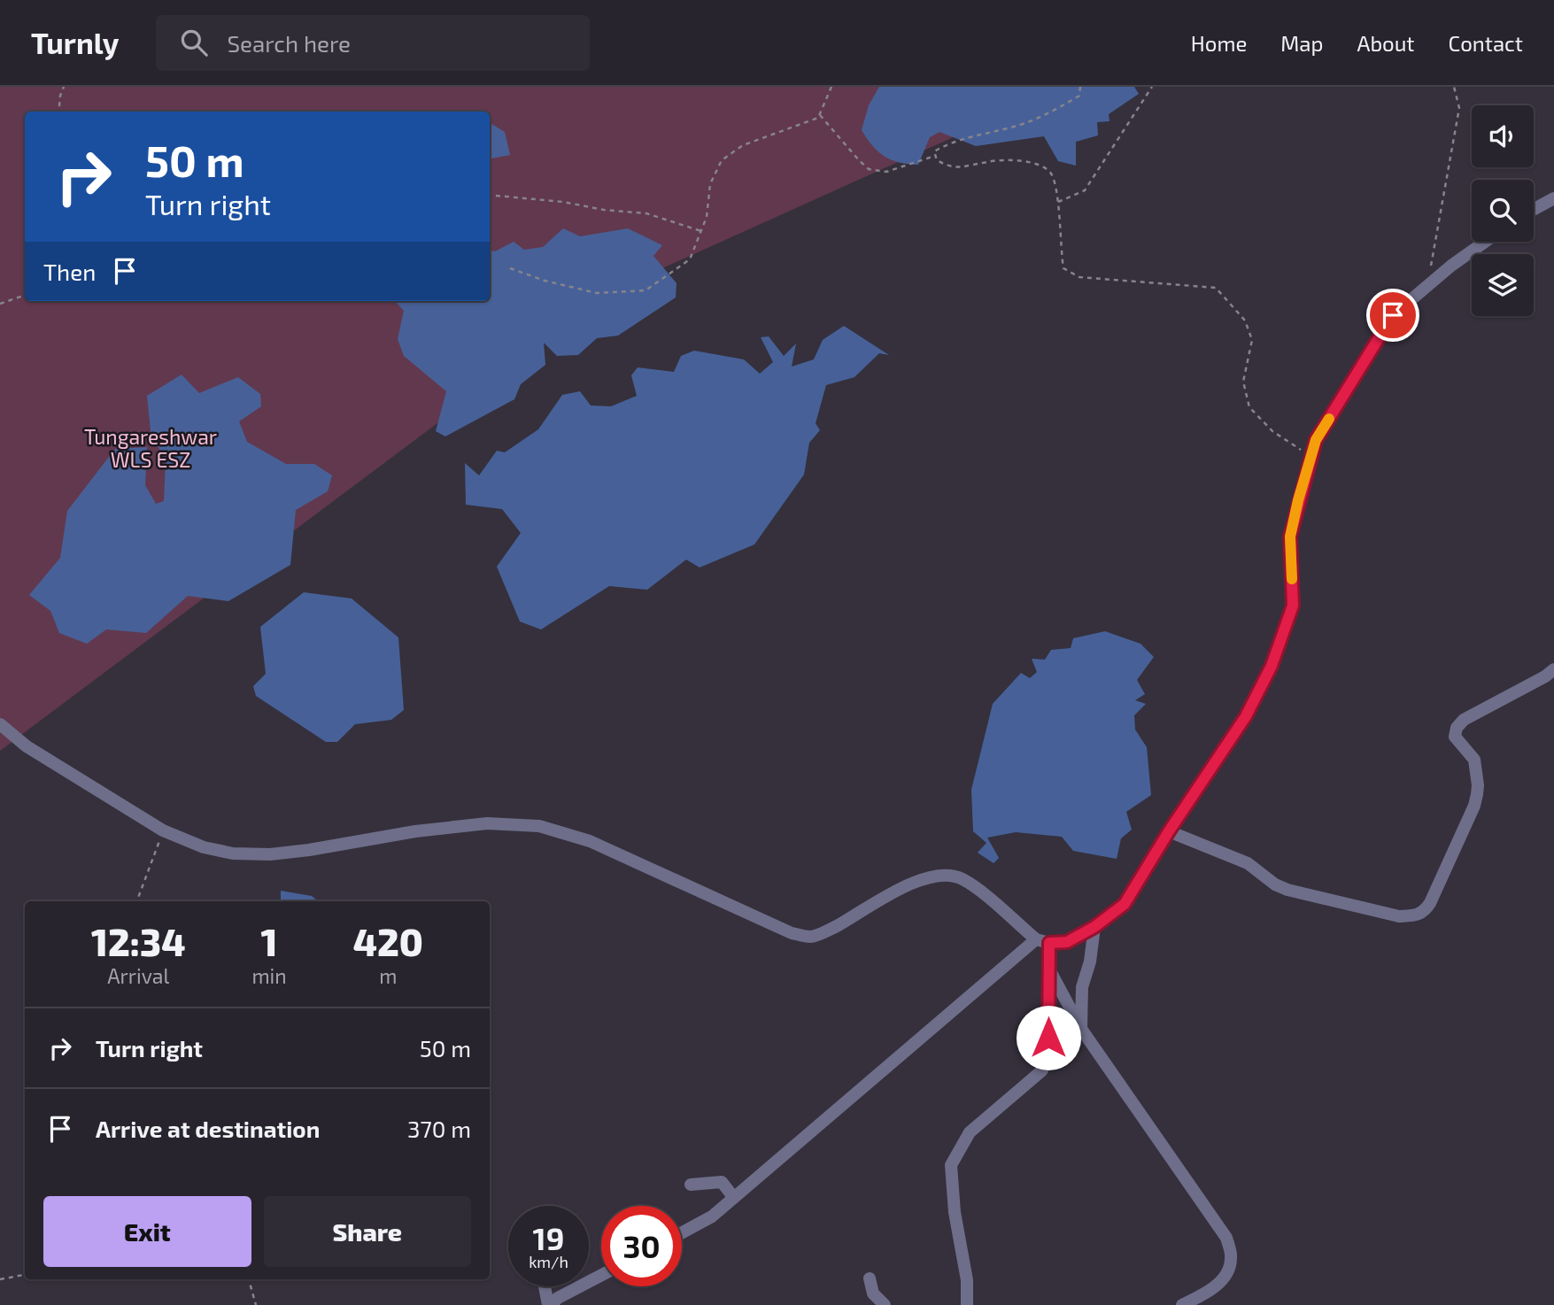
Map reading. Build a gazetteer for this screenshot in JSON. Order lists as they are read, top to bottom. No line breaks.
{"parks":["Tungareshwar WLS ESZ"],"page":{"header":"Turnly","search":"Search here","nav":["Home","Map","About","Contact"],"turn":["50 m","Turn right"],"then":"Then","eta":["12:34","Arrival","1","min","420","m"],"list":[{"name":"Turn right","value":"50 m"},{"name":"Arrive at destination","value":"370 m"}],"buttons":["Exit","Share"],"speed":"19 km/h","limit":"30"}}
